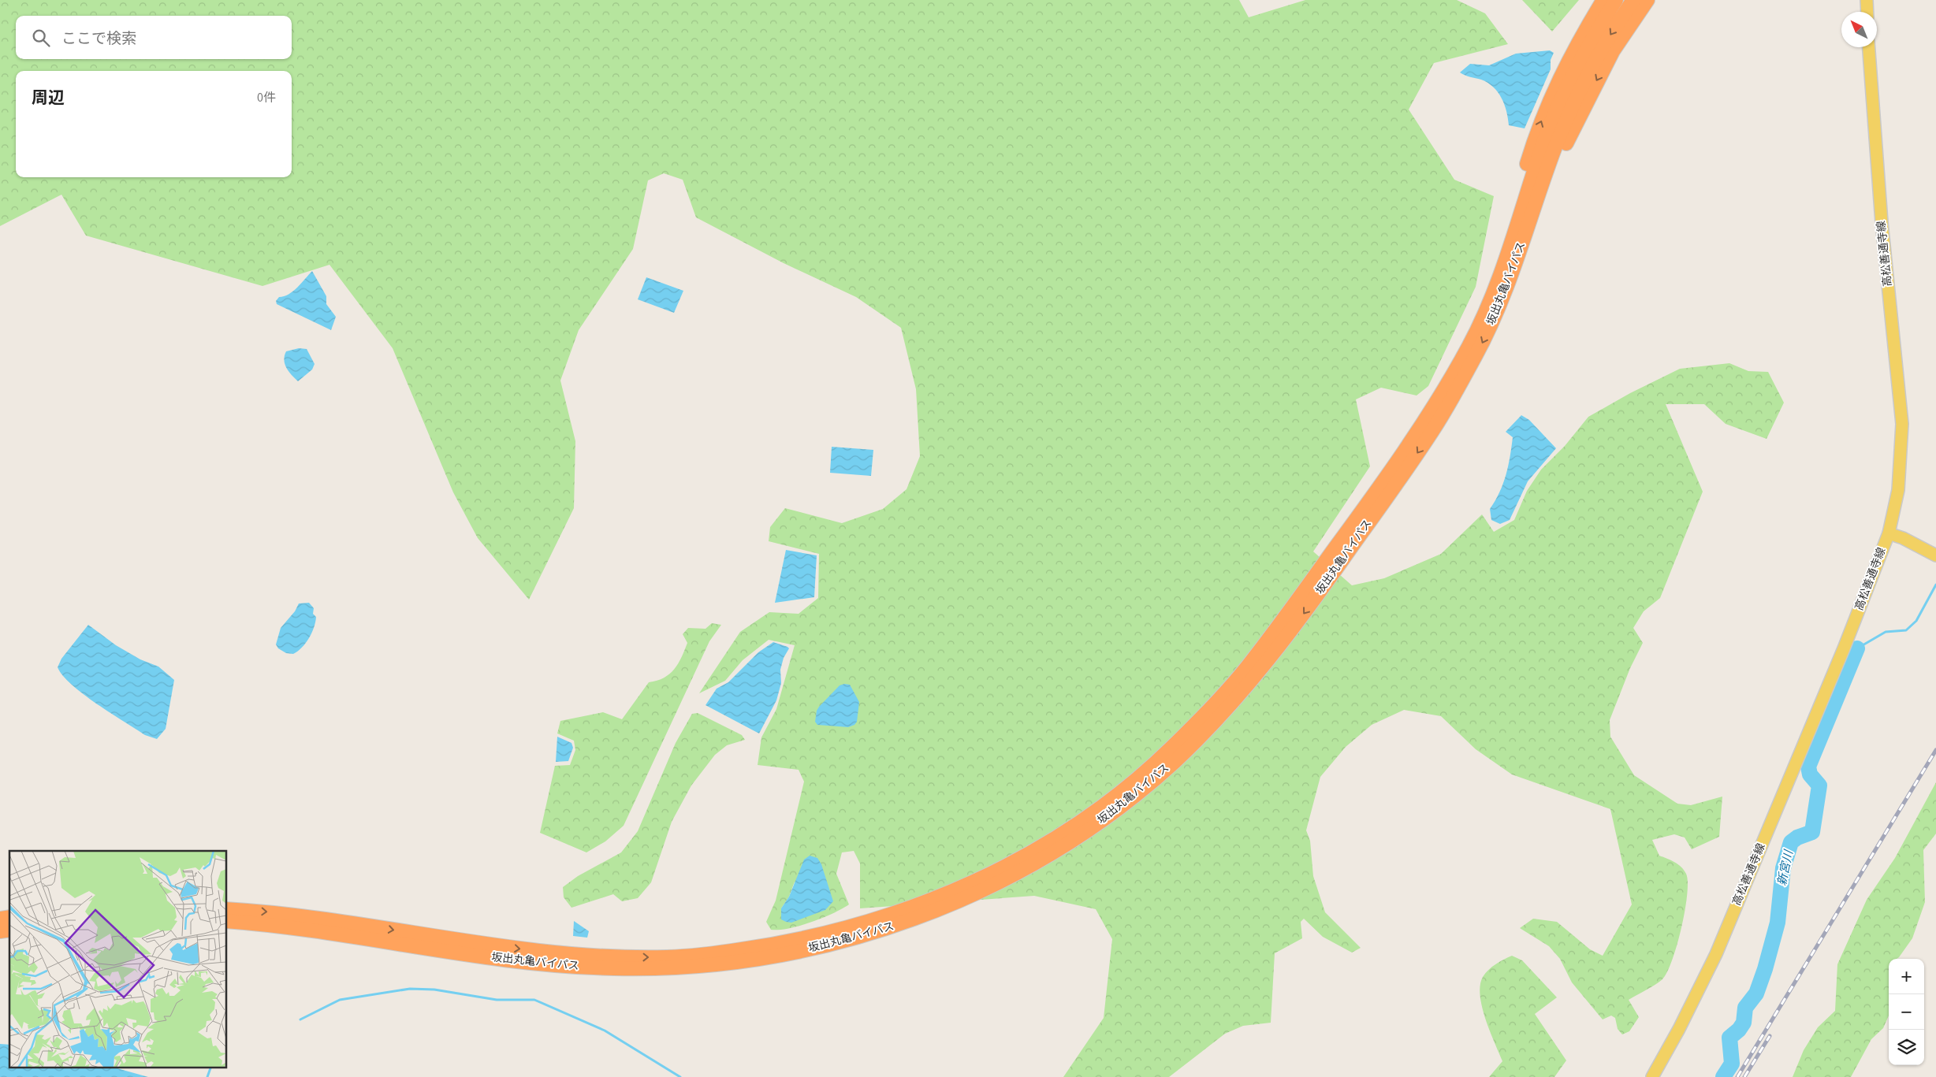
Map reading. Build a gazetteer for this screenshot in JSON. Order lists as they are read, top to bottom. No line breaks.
{"streets":{"highway":["坂出丸亀バイパス"],"main road":["高松善通寺線"]},"water":["新宮川"],"north":"top left","page":{"search":"ここで検索","heading":["周辺","0件"],"map_buttons":["+","−"]}}
